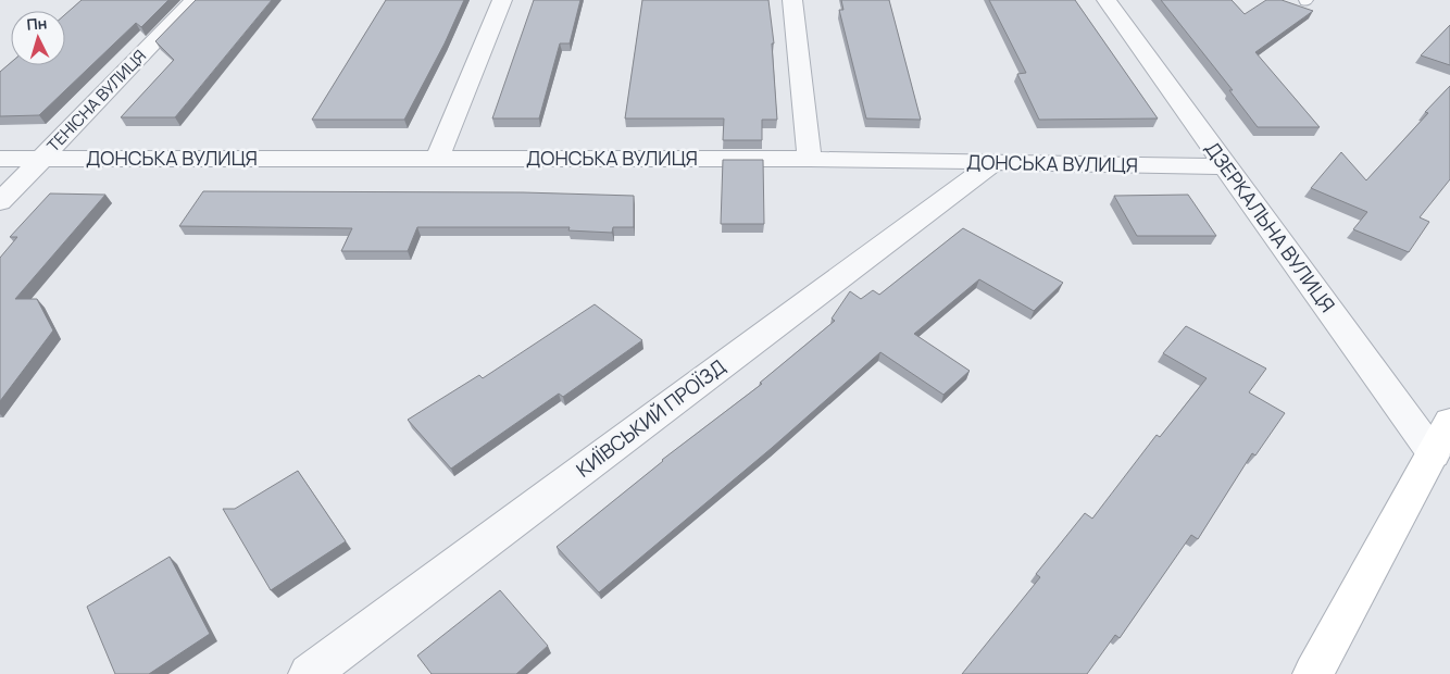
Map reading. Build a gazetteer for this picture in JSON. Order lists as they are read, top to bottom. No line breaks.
{"streets":{"street":["ТЕНІСНА ВУЛИЦЯ","ДОНСЬКА ВУЛИЦЯ","ДЗЕРКАЛЬНА ВУЛИЦЯ","КИЇВСЬКИЙ ПРОЇЗД"]},"crossings":[["ТЕНІСНА ВУЛИЦЯ","ДОНСЬКА ВУЛИЦЯ"],["ДОНСЬКА ВУЛИЦЯ","ДЗЕРКАЛЬНА ВУЛИЦЯ"],["ДОНСЬКА ВУЛИЦЯ","КИЇВСЬКИЙ ПРОЇЗД"]],"north":"top"}
